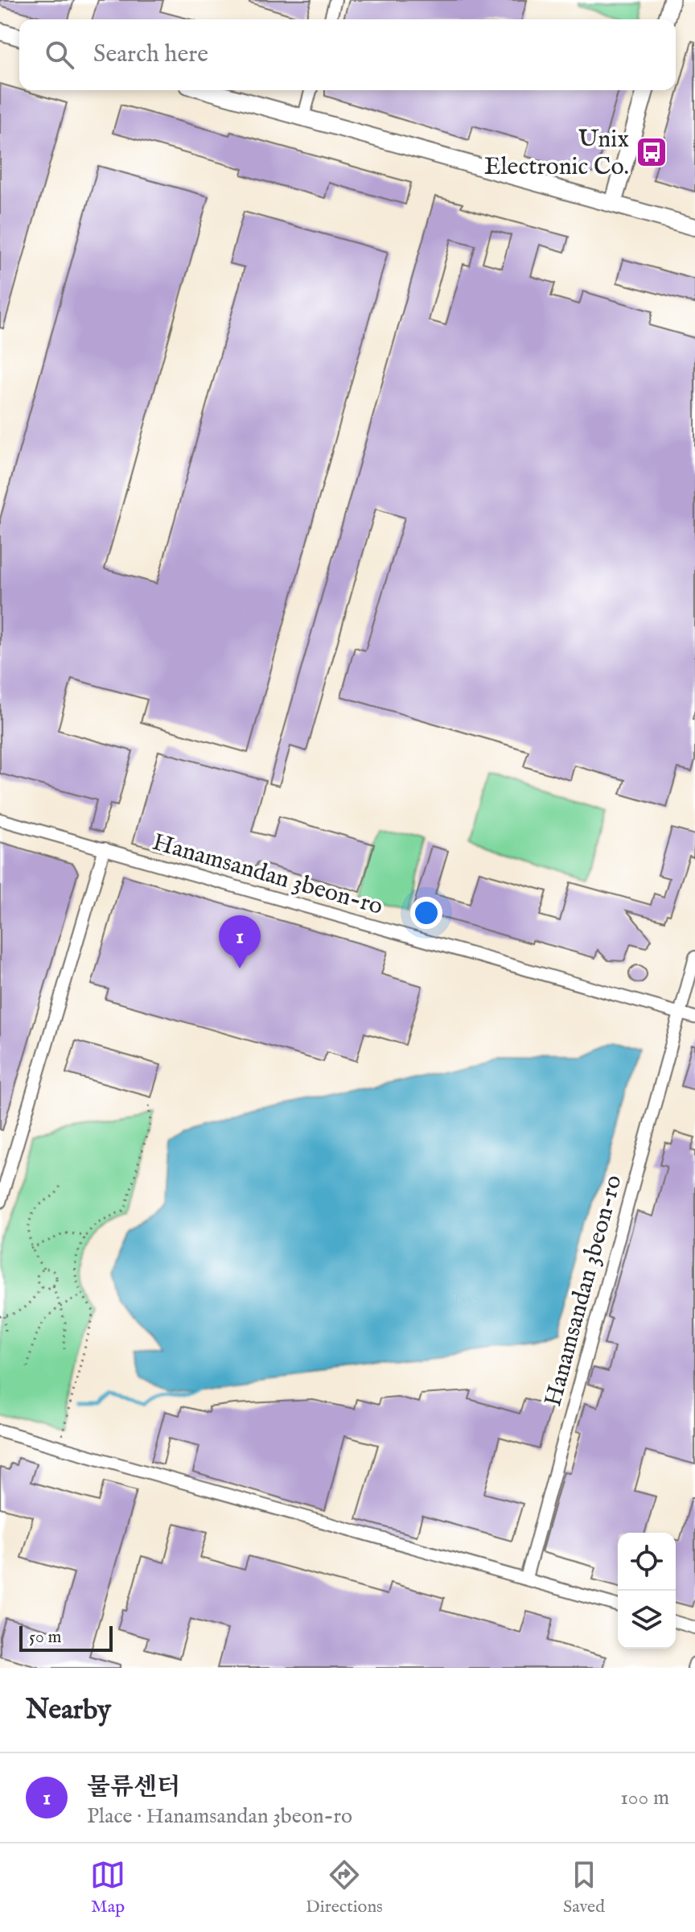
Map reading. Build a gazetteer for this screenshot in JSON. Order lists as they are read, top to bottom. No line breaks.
{"streets":{"street":["Hanamsandan 3beon-ro"]},"places":{"bus stop":["Unix Electronic Co."]},"scale_bar":"50 m","page":{"search":"Search here","pins":"1","scale":"50 m","heading":"Nearby","list":[{"mark":"1","name":"물류센터","note":"Place · Hanamsandan 3beon-ro","value":"100 m"}],"nav":["Map","Directions","Saved"]}}
